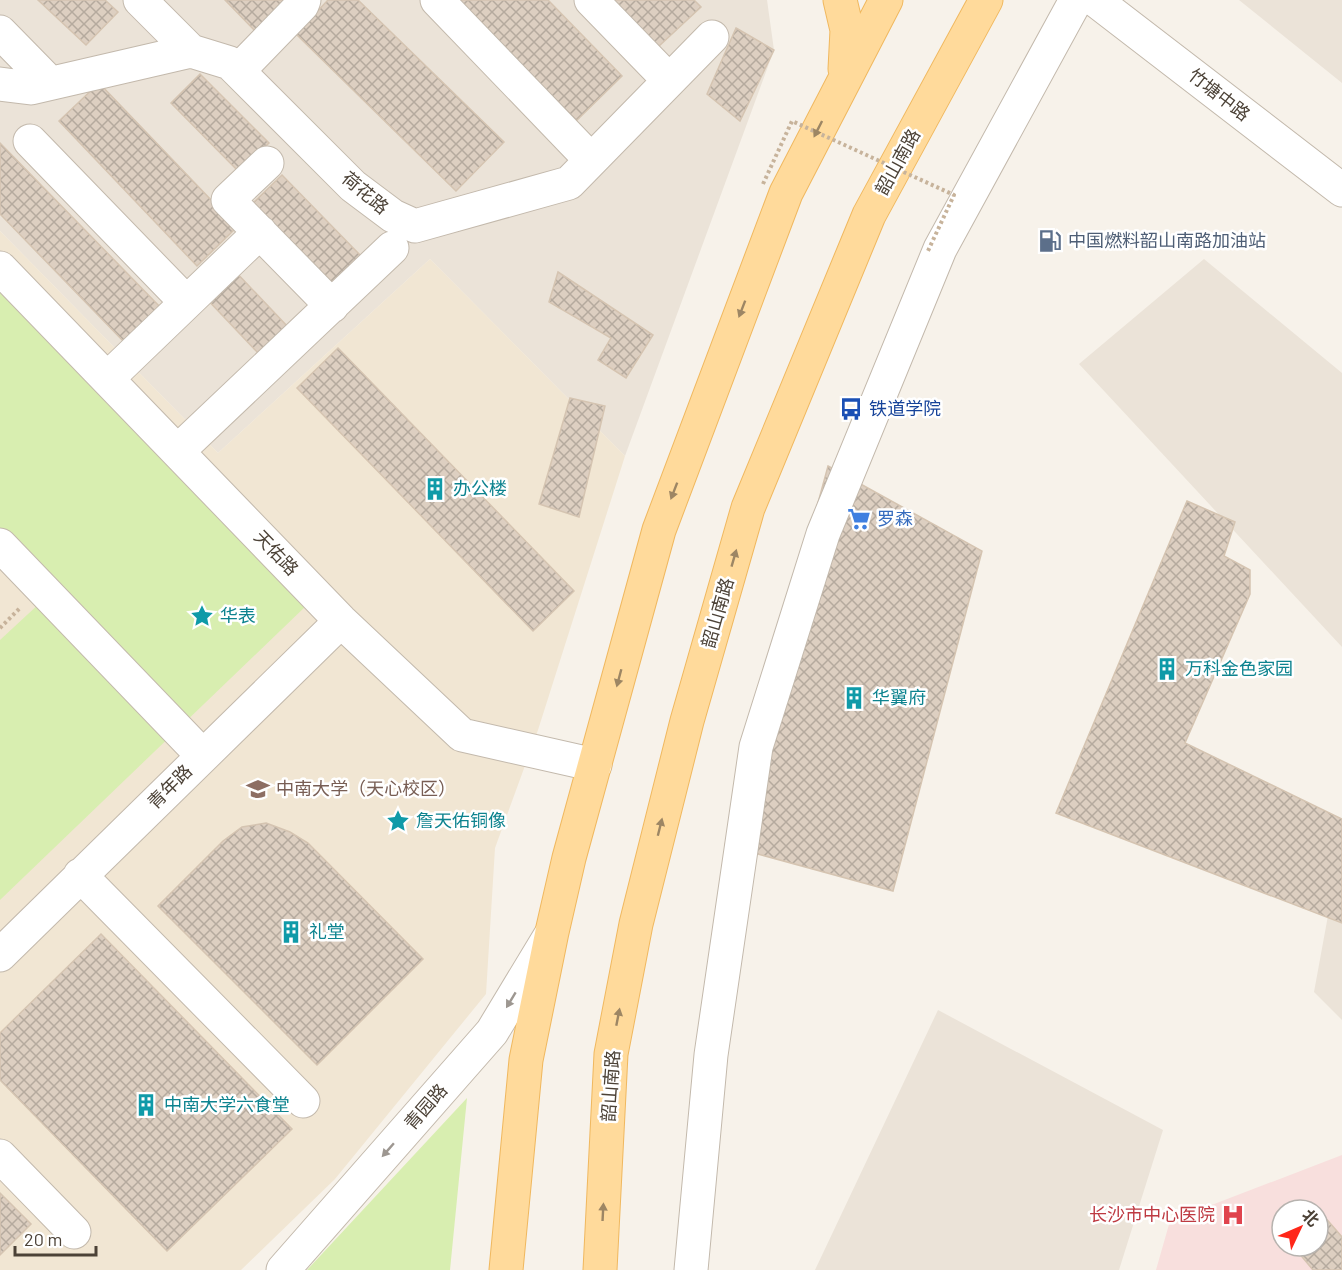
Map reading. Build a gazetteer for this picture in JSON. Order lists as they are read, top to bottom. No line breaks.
{"streets":{"main road":["韶山南路"],"street":["竹塘中路","荷花路","天佑路","青年路","青园路"]},"crossings":[["天佑路","青年路"]],"places":{"fuel station":["中国燃料韶山南路加油站"],"bus stop":["铁道学院"],"building":["办公楼","万科金色家园","华翼府","礼堂","中南大学六食堂"],"supermarket":["罗森"],"place":["华表","詹天佑铜像"],"school or university":["中南大学（天心校区）"],"hospital":["长沙市中心医院"]},"scale_bar":"20 m","north":"top right"}
